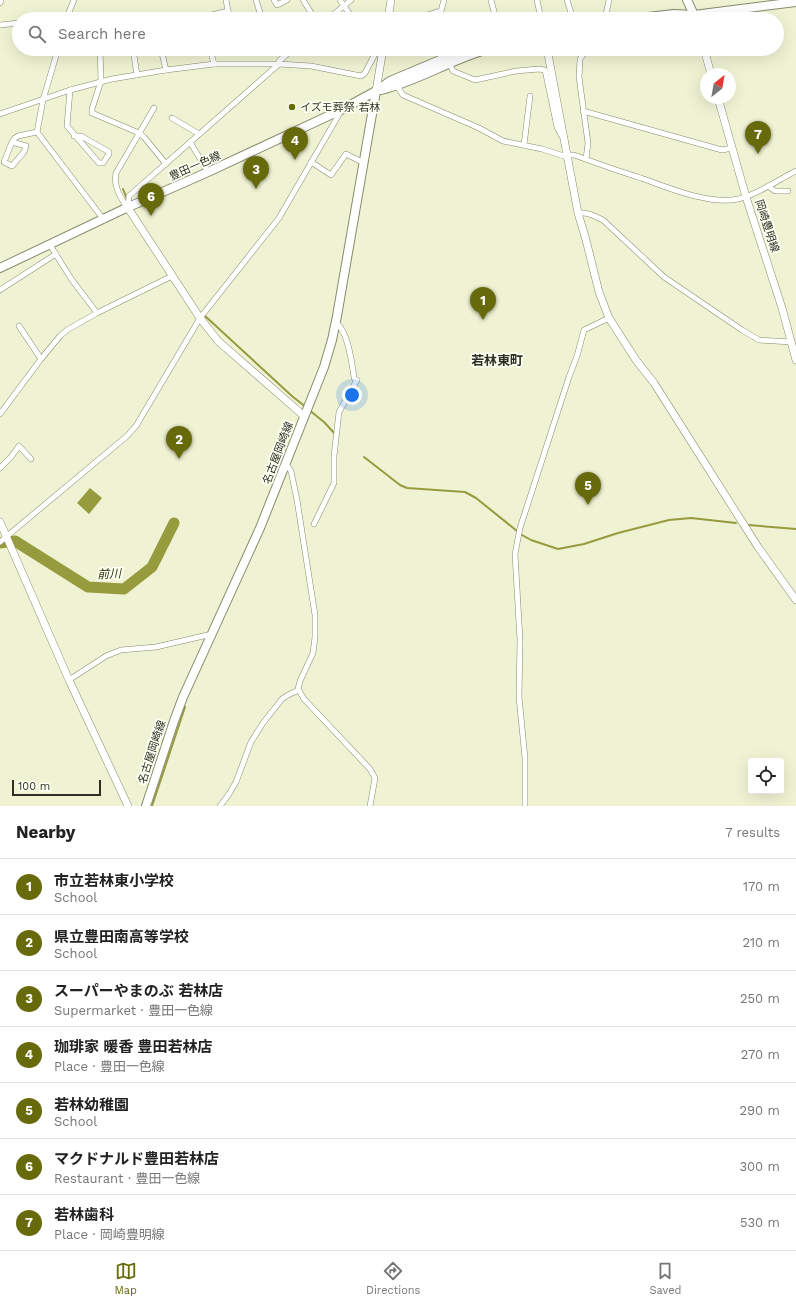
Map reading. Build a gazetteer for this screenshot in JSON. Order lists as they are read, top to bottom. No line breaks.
{"streets":{"main road":["豊田一色線","名古屋岡崎線"],"street":["岡崎豊明線"]},"crossings":[["豊田一色線","名古屋岡崎線"]],"districts":["若林東町"],"water":["前川"],"places":["イズモ葬祭 若林"],"scale_bar":"100 m","north":"top right","page":{"search":"Search here","pins":["7","4","3","6","1","2","5"],"scale":"100 m","heading":["Nearby","7 results"],"list":[{"mark":"1","name":"市立若林東小学校","note":"School","value":"170 m"},{"mark":"2","name":"県立豊田南高等学校","note":"School","value":"210 m"},{"mark":"3","name":"スーパーやまのぶ 若林店","note":"Supermarket · 豊田一色線","value":"250 m"},{"mark":"4","name":"珈琲家 暖香 豊田若林店","note":"Place · 豊田一色線","value":"270 m"},{"mark":"5","name":"若林幼稚園","note":"School","value":"290 m"},{"mark":"6","name":"マクドナルド豊田若林店","note":"Restaurant · 豊田一色線","value":"300 m"},{"mark":"7","name":"若林歯科","note":"Place · 岡崎豊明線","value":"530 m"}],"nav":["Map","Directions","Saved"]}}
